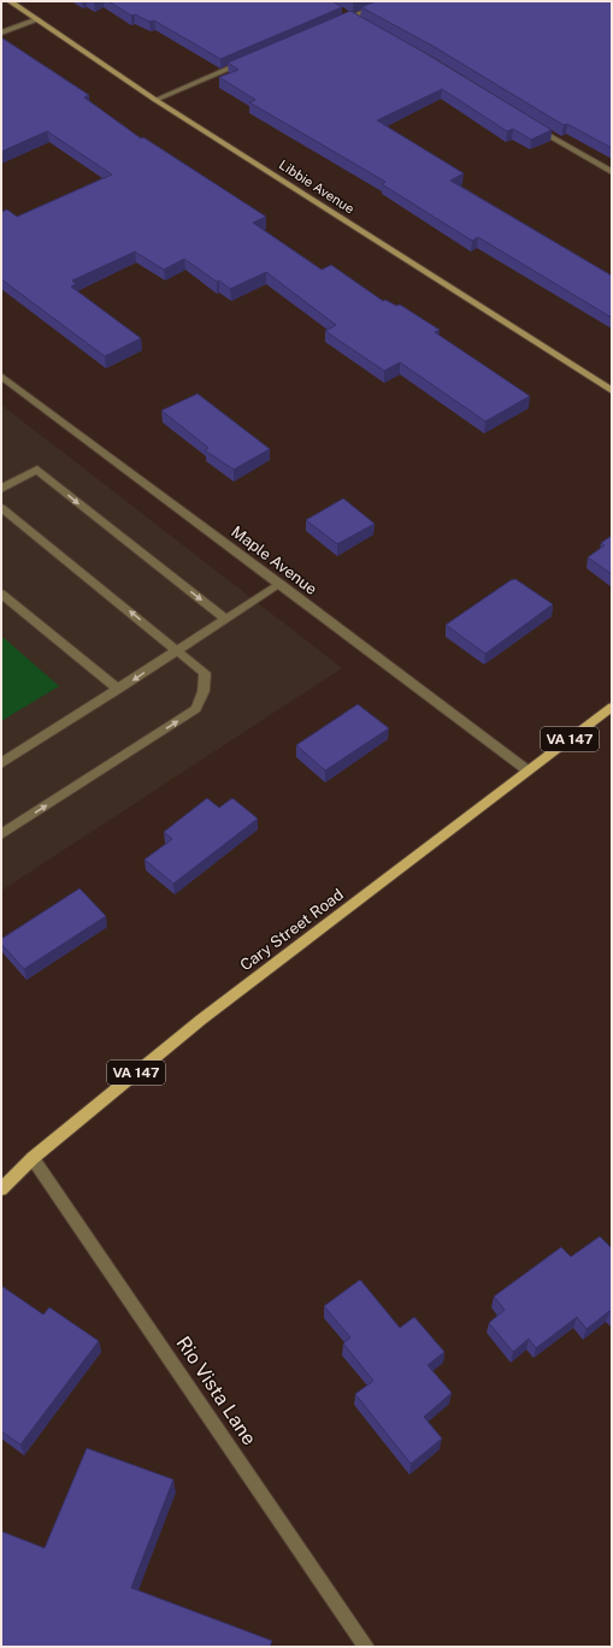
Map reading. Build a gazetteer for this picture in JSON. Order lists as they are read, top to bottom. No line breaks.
{"streets":{"main road":["Libbie Avenue","VA 147","Cary Street Road"],"street":["Maple Avenue","Rio Vista Lane"]},"crossings":[["Maple Avenue","Cary Street Road"],["Cary Street Road","Rio Vista Lane"]]}
